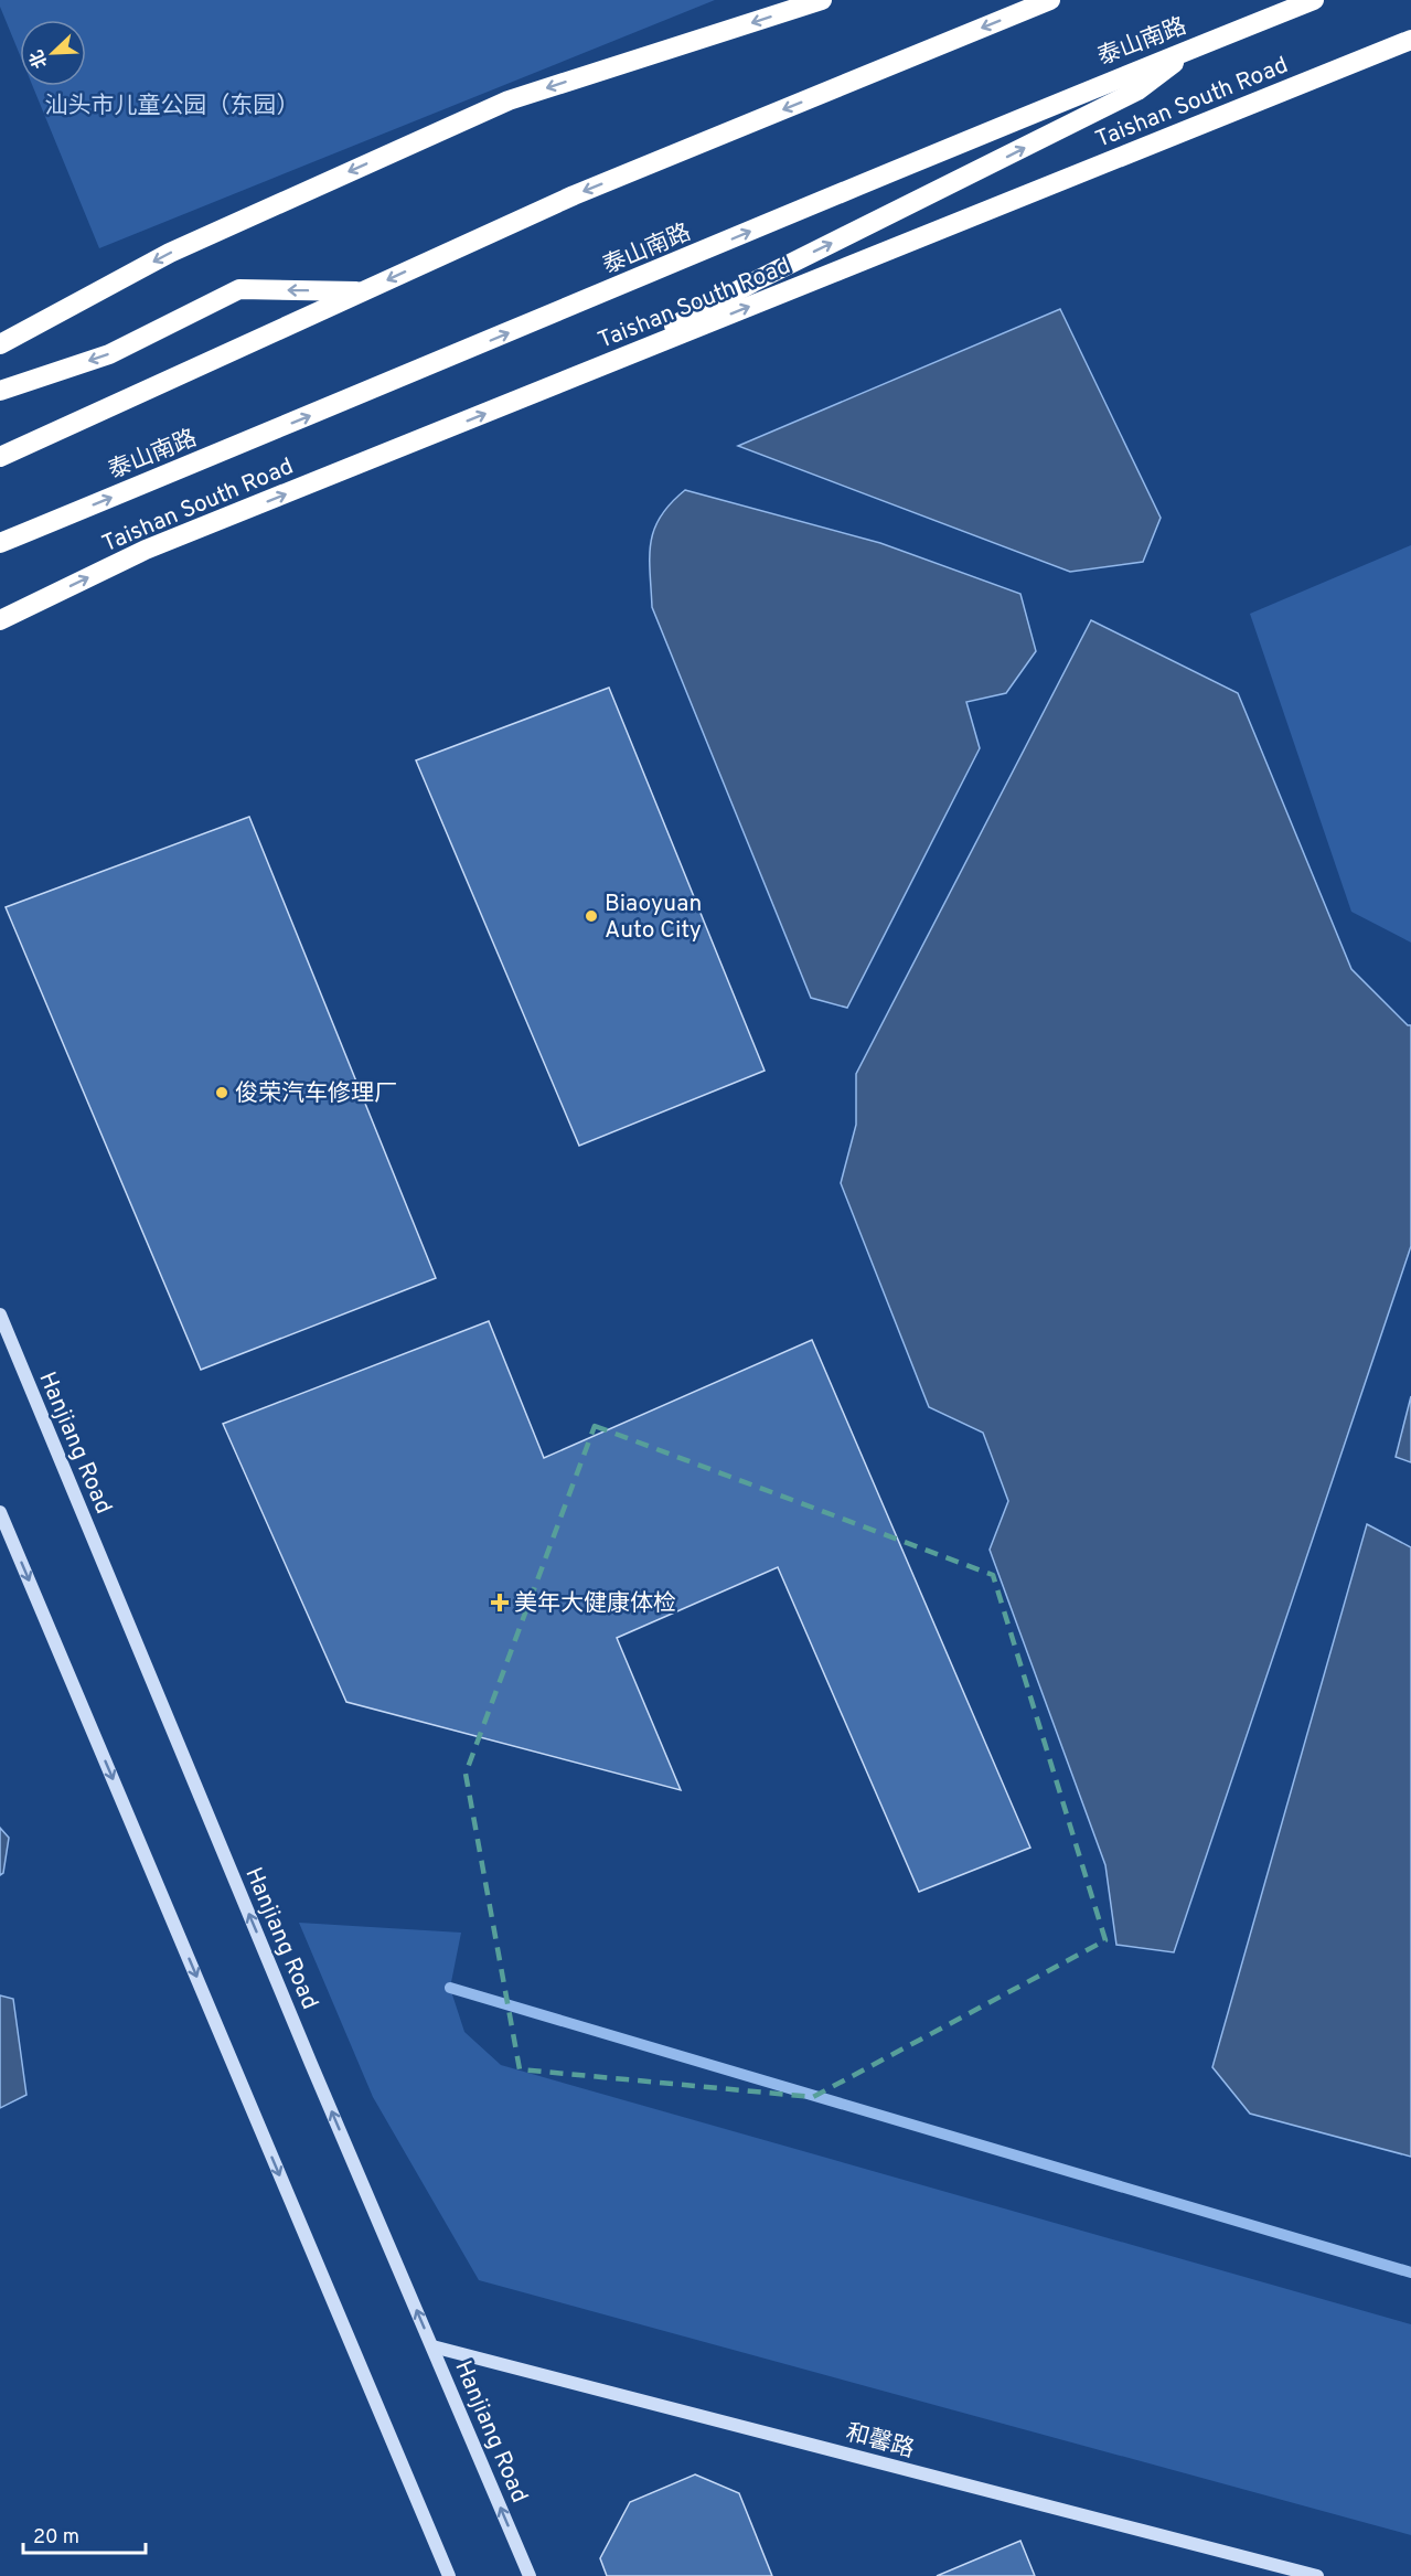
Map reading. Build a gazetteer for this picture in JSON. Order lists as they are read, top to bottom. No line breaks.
{"streets":{"highway":["泰山南路","Taishan South Road"],"street":["Hanjiang Road","和馨路"]},"crossings":[["Hanjiang Road","和馨路"]],"parks":["汕头市儿童公园（东园）"],"places":{"other":["Biaoyuan Auto City","俊荣汽车修理厂"],"health":["美年大健康体检"]},"scale_bar":"20 m","north":"bottom left"}
